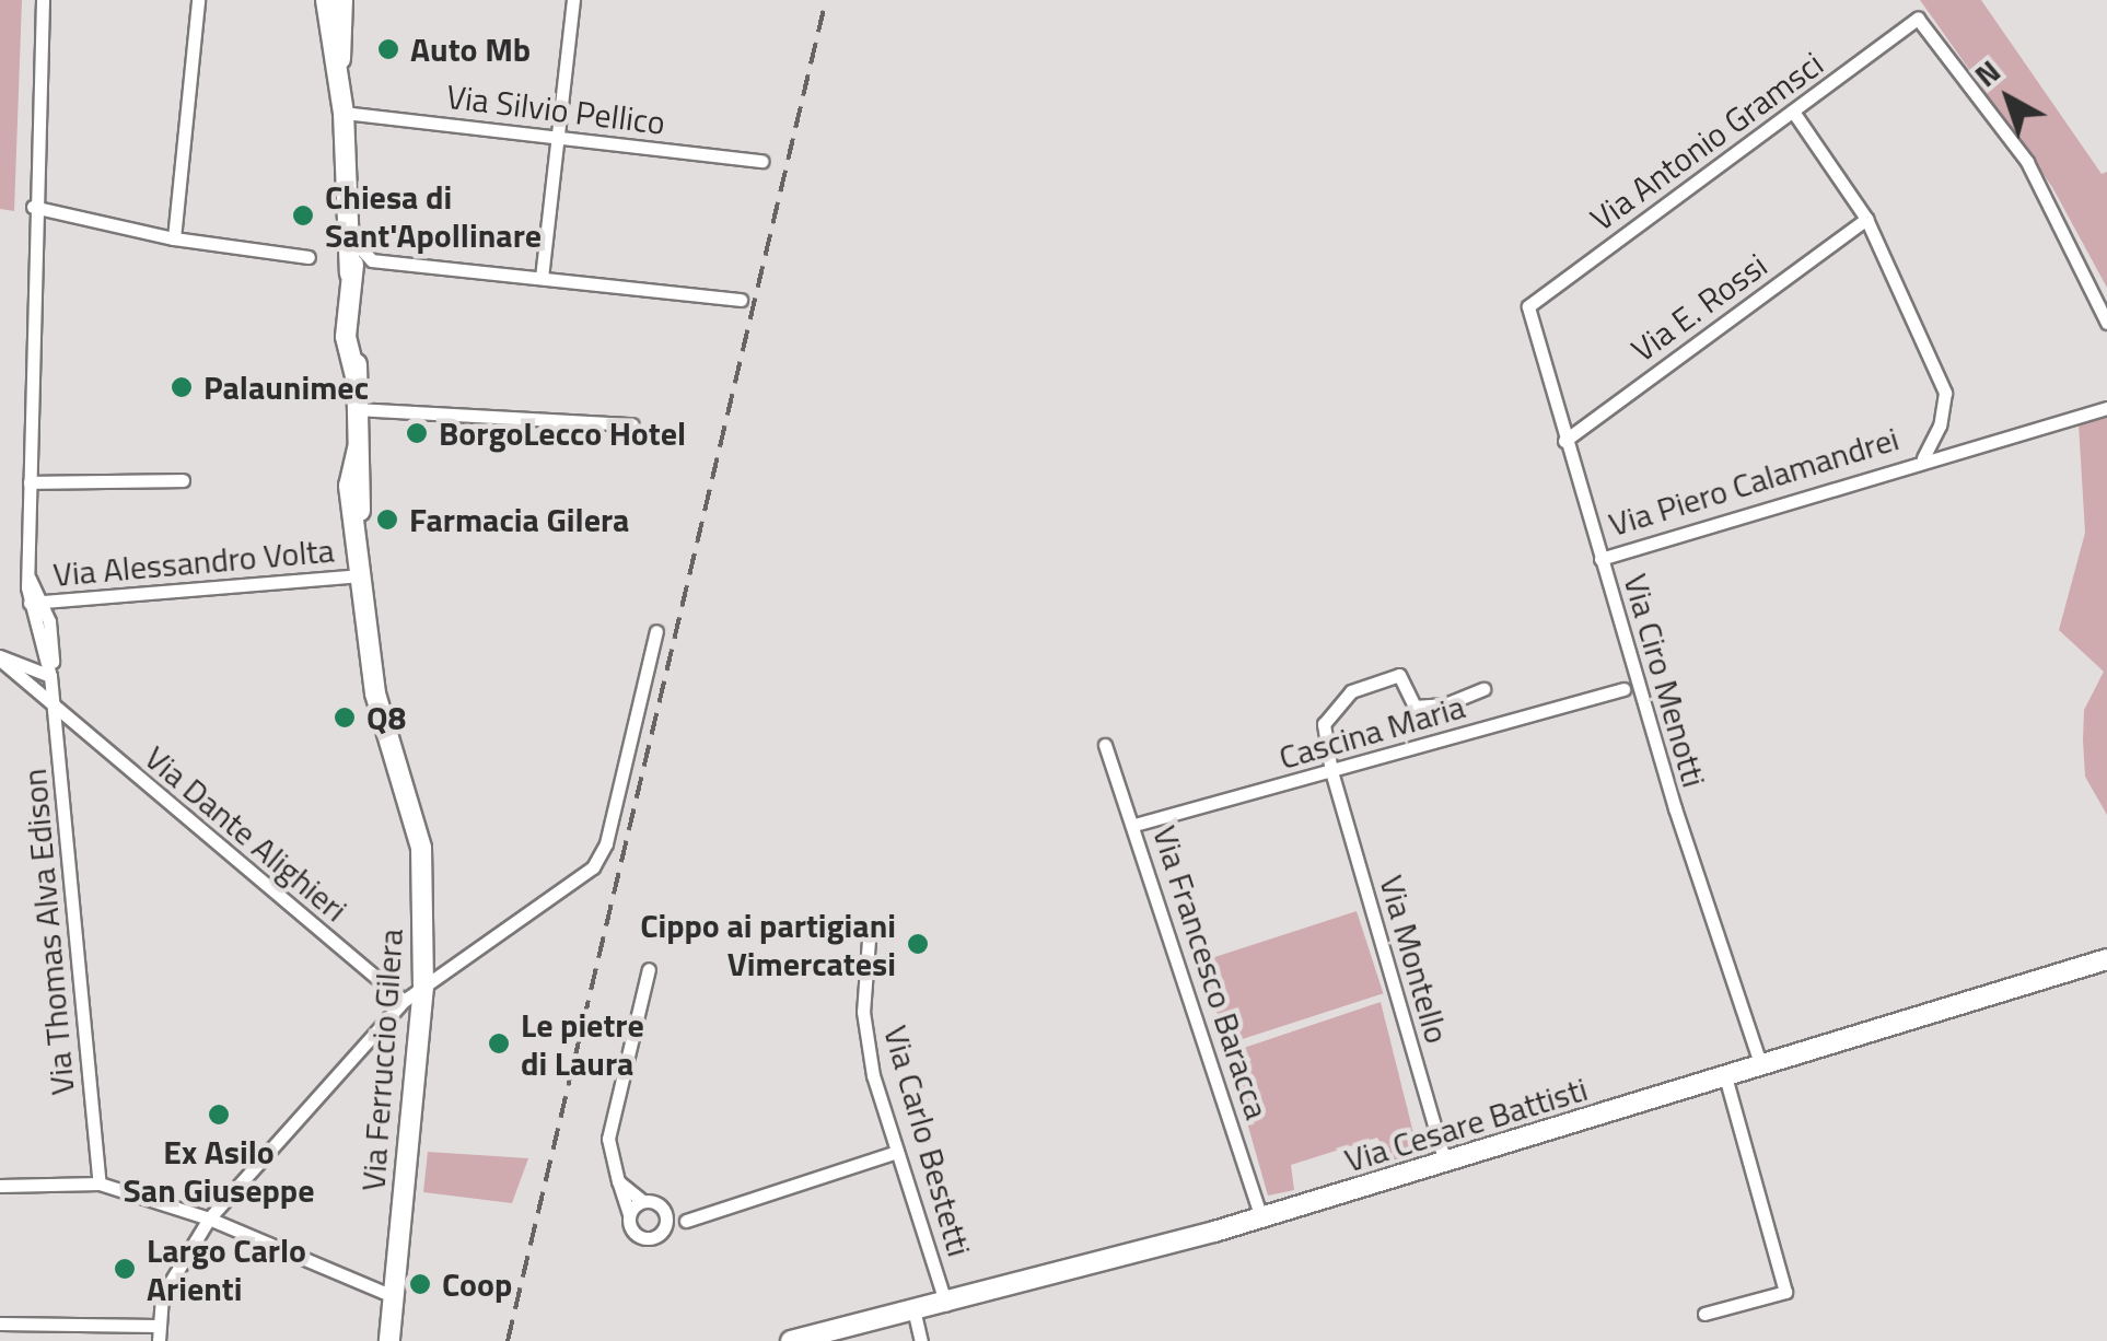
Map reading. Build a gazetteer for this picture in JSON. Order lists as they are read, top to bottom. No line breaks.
{"streets":{"main road":["Via Ferruccio Gilera","Via Cesare Battisti"],"street":["Via Silvio Pellico","Via Antonio Gramsci","Via E. Rossi","Via Piero Calamandrei","Via Alessandro Volta","Via Ciro Menotti","Cascina Maria","Via Dante Alighieri","Via Thomas Alva Edison","Via Montello","Via Francesco Baracca","Via Carlo Bestetti"]},"crossings":[["Via Silvio Pellico","Via Ferruccio Gilera"],["Via Antonio Gramsci","Via Ciro Menotti"],["Via E. Rossi","Via Ciro Menotti"],["Via Piero Calamandrei","Via Ciro Menotti"],["Via Alessandro Volta","Via Thomas Alva Edison"],["Via Alessandro Volta","Via Ferruccio Gilera"],["Via Ciro Menotti","Via Cesare Battisti"],["Cascina Maria","Via Montello"],["Cascina Maria","Via Francesco Baracca"],["Via Dante Alighieri","Via Thomas Alva Edison"],["Via Montello","Via Cesare Battisti"],["Via Francesco Baracca","Via Cesare Battisti"],["Via Cesare Battisti","Via Carlo Bestetti"]],"places":["Auto Mb","Chiesa di Sant'Apollinare","Palaunimec","BorgoLecco Hotel","Farmacia Gilera","Q8","Cippo ai partigiani Vimercatesi","Le pietre di Laura","Ex Asilo San Giuseppe","Largo Carlo Arienti","Coop"],"north":"top left"}
